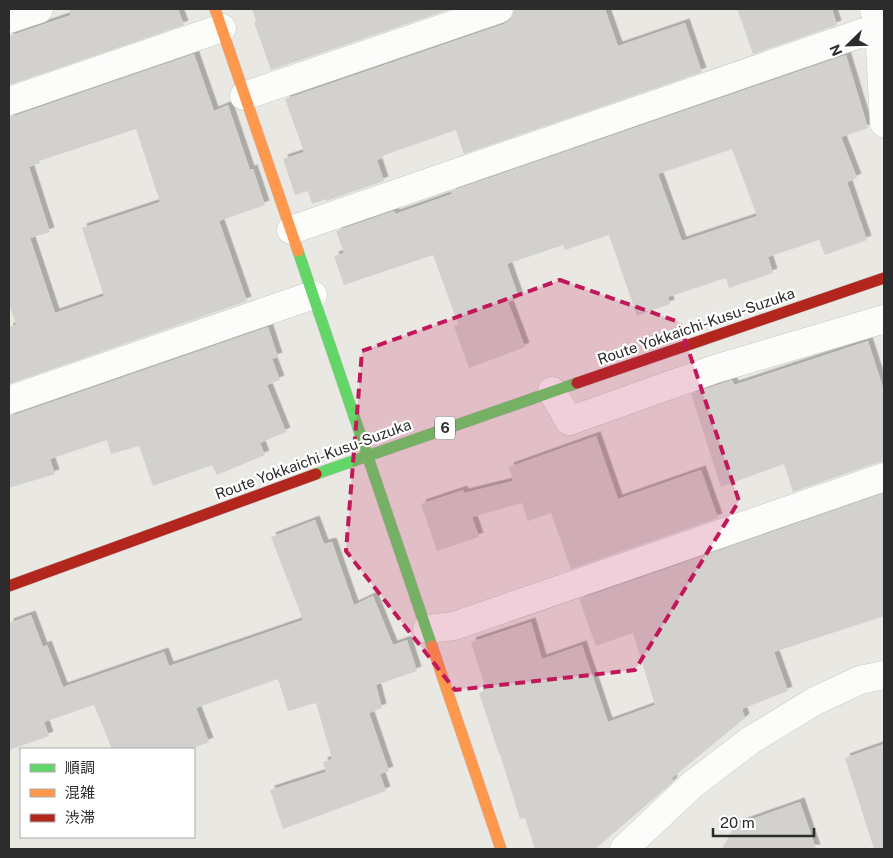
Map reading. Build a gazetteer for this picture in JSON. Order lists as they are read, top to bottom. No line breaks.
{"streets":{"main road":["Route Yokkaichi-Kusu-Suzuka","6"]},"legend":["順調","混雑","渋滞"],"scale_bar":"20 m","north":"bottom left"}
